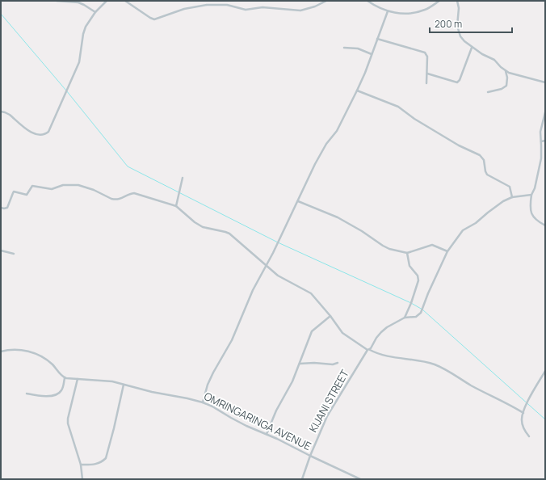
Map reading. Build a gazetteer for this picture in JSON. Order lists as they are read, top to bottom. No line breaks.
{"streets":{"street":["KIJANI STREET","OMRINGARINGA AVENUE"]},"crossings":[["KIJANI STREET","OMRINGARINGA AVENUE"]],"scale_bar":"200 m"}
